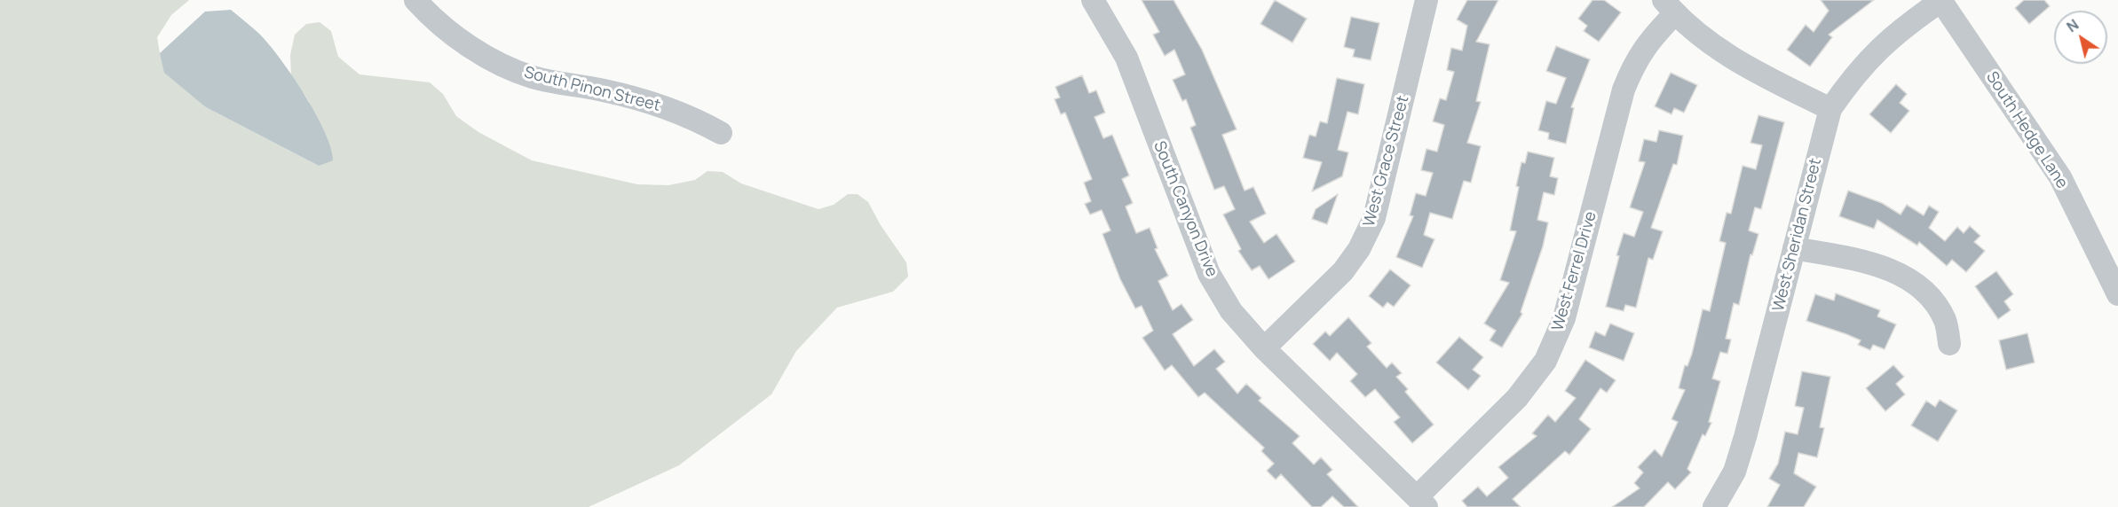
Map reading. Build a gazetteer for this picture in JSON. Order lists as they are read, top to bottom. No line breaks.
{"streets":{"street":["South Pinon Street","South Hedge Lane","West Grace Street","South Canyon Drive","West Sheridan Street","West Ferrel Drive"]},"crossings":[["South Hedge Lane","West Sheridan Street"],["West Grace Street","South Canyon Drive"],["South Canyon Drive","West Ferrel Drive"]],"north":"top left"}
